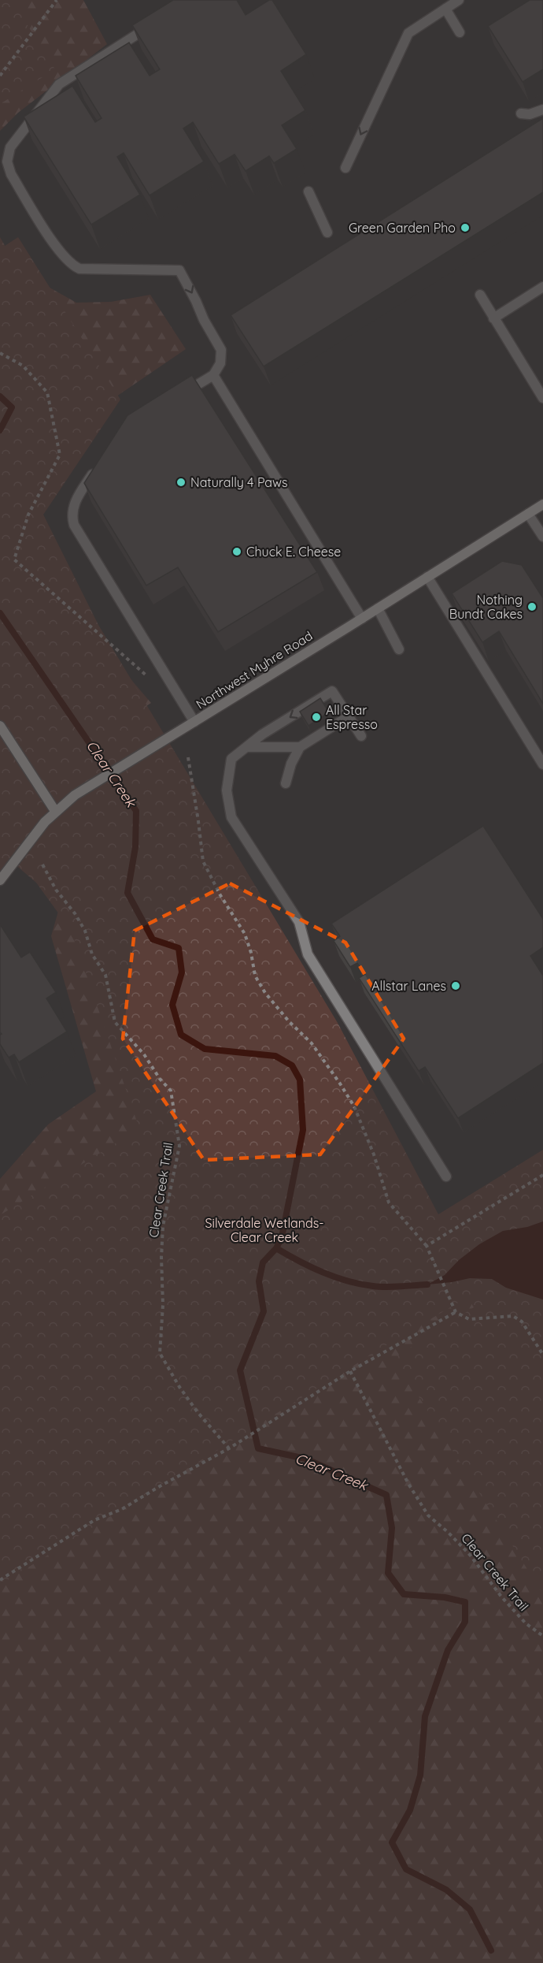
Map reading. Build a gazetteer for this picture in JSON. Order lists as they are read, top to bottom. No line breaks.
{"streets":{"street":["Northwest Myhre Road"],"path":["Clear Creek Trail"]},"water":["Clear Creek"],"parks":["Silverdale Wetlands- Clear Creek"],"places":["Green Garden Pho","Naturally 4 Paws","Chuck E. Cheese","Nothing Bundt Cakes","All Star Espresso","Allstar Lanes"]}
